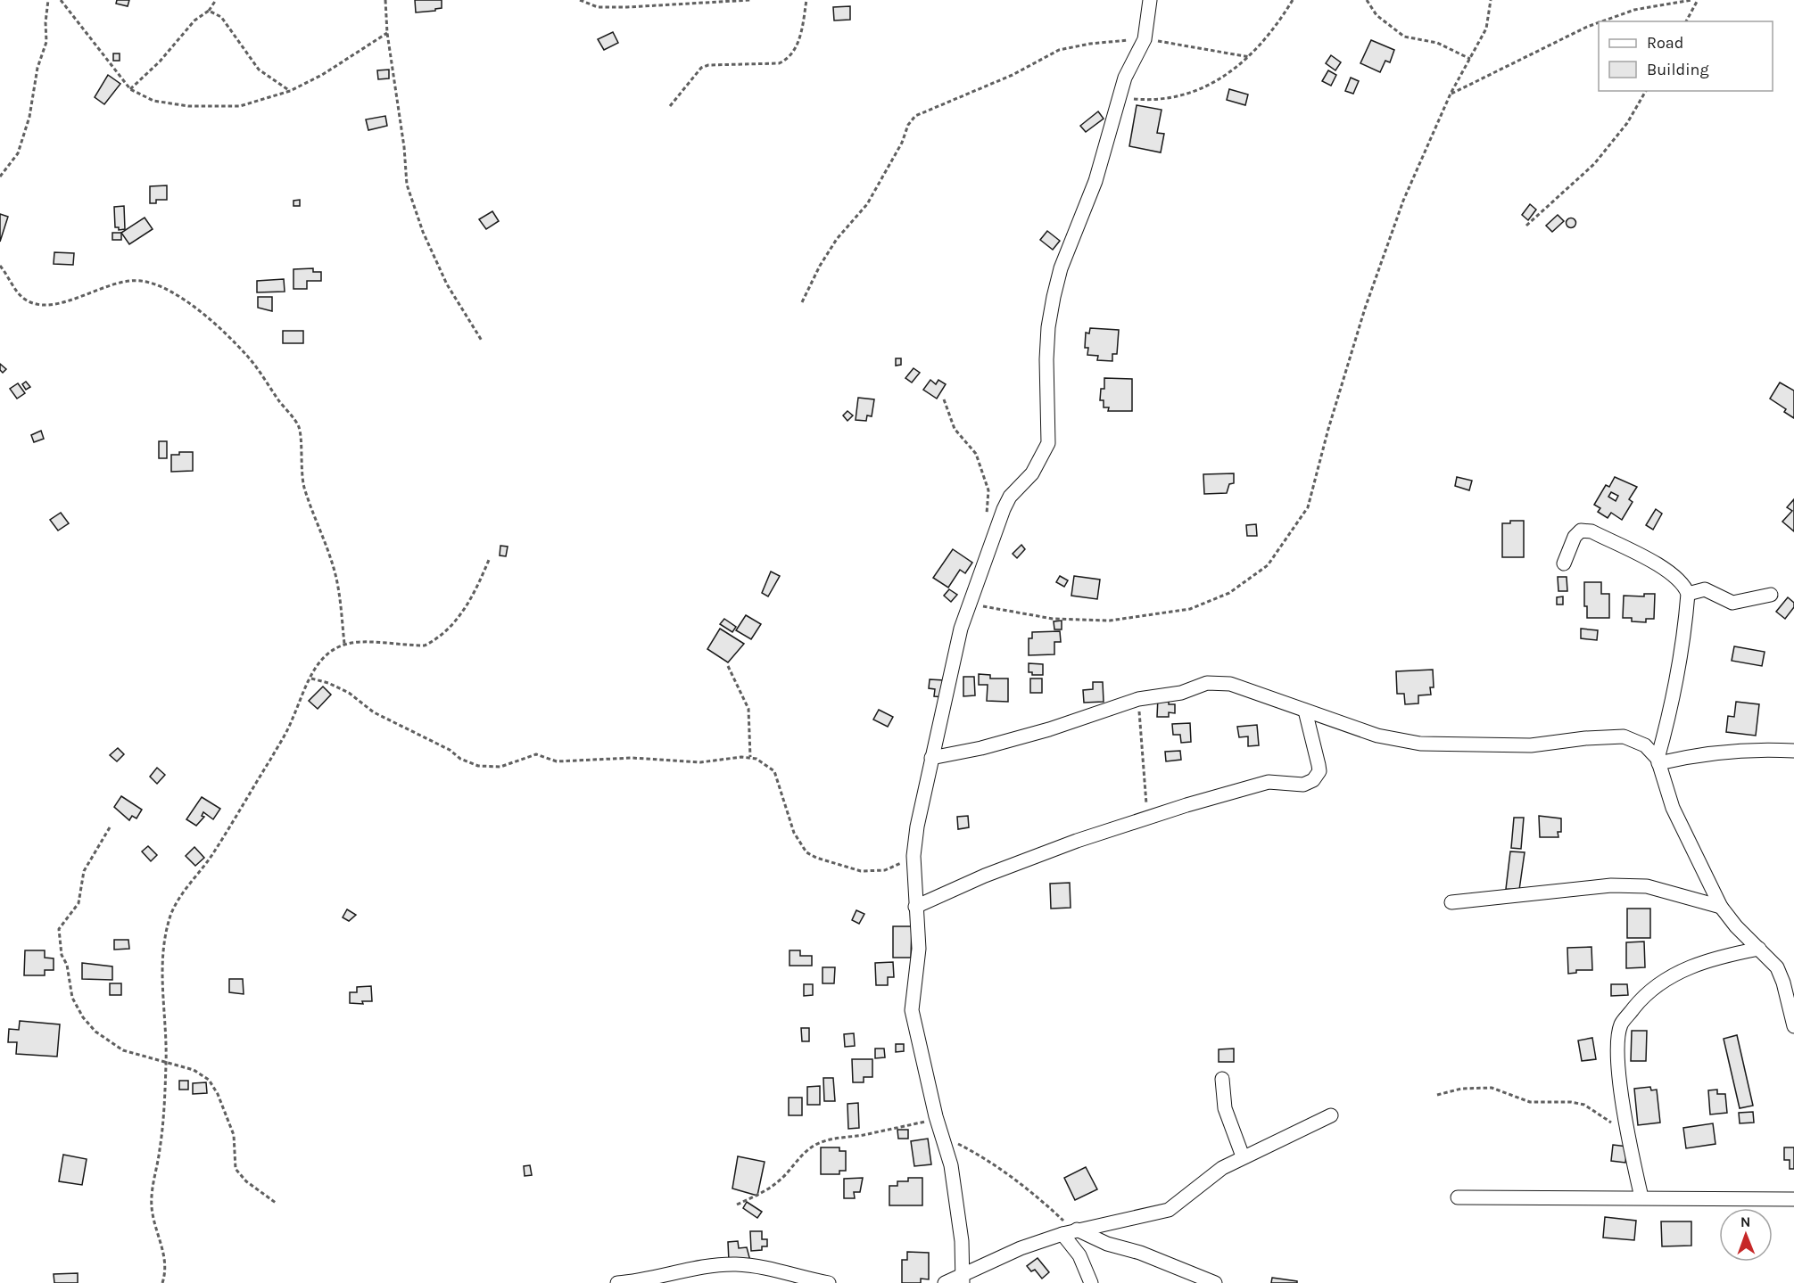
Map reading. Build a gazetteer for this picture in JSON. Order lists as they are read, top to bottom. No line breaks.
{"legend":["Road","Building"],"north":"top"}
